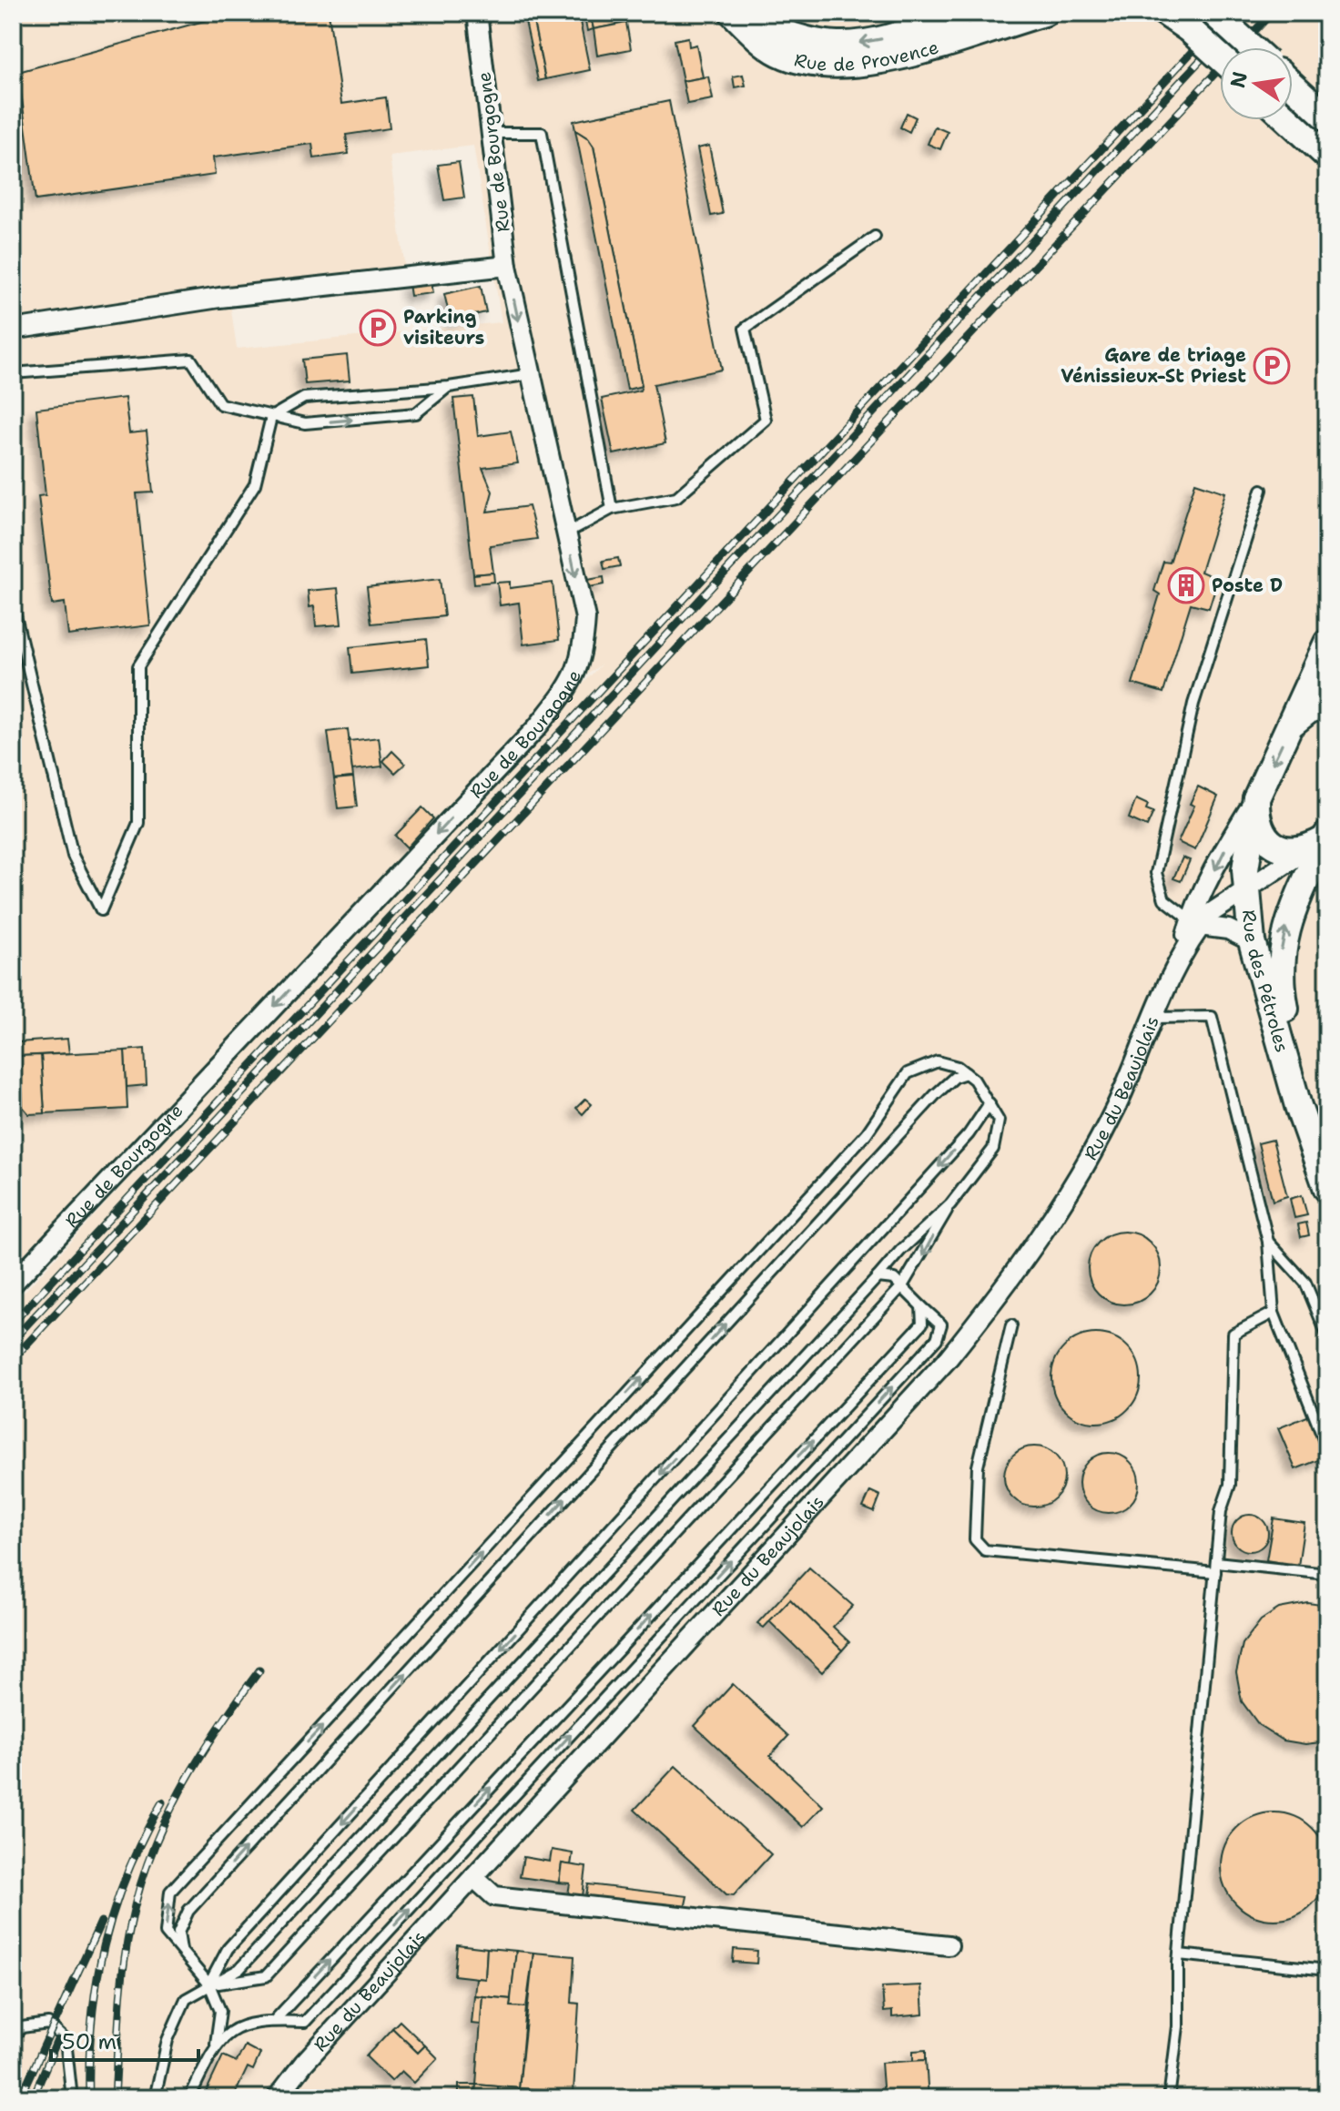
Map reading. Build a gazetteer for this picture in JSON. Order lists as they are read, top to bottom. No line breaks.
{"streets":{"main road":["Rue de Provence","Rue des Pétroles"],"street":["Rue de Bourgogne","Rue du Beaujolais"]},"crossings":[["Rue des Pétroles","Rue du Beaujolais"]],"one_way":["Rue de Bourgogne"],"places":{"parking":["Parking visiteurs","Gare de triage Vénissieux-St Priest"],"building":["Poste D"]},"scale_bar":"50 m","north":"left"}
